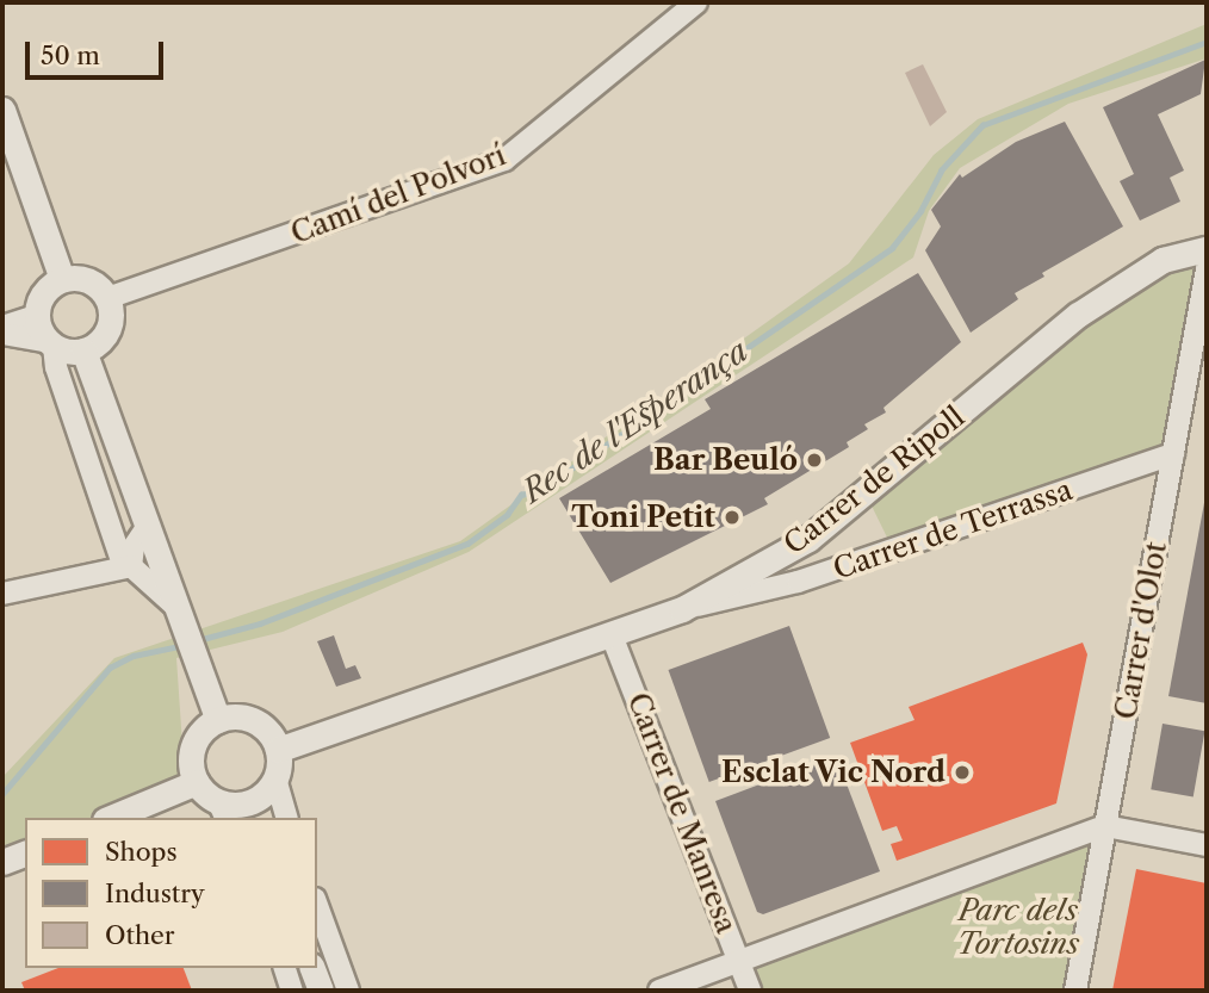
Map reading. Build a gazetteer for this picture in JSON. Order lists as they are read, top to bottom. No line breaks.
{"streets":{"street":["Camí del Polvorí","Carrer de Ripoll","Carrer de Terrassa","Carrer d'Olot","Carrer de Manresa"]},"crossings":[["Carrer de Ripoll","Carrer de Terrassa"],["Carrer de Ripoll","Carrer de Manresa"],["Carrer de Terrassa","Carrer d'Olot"]],"water":["Rec de l'Esperança"],"parks":["Parc dels Tortosins"],"places":["Bar Beuló","Toni Petit","Esclat Vic Nord"],"legend":["Shops","Industry","Other"],"scale_bar":"50 m"}
